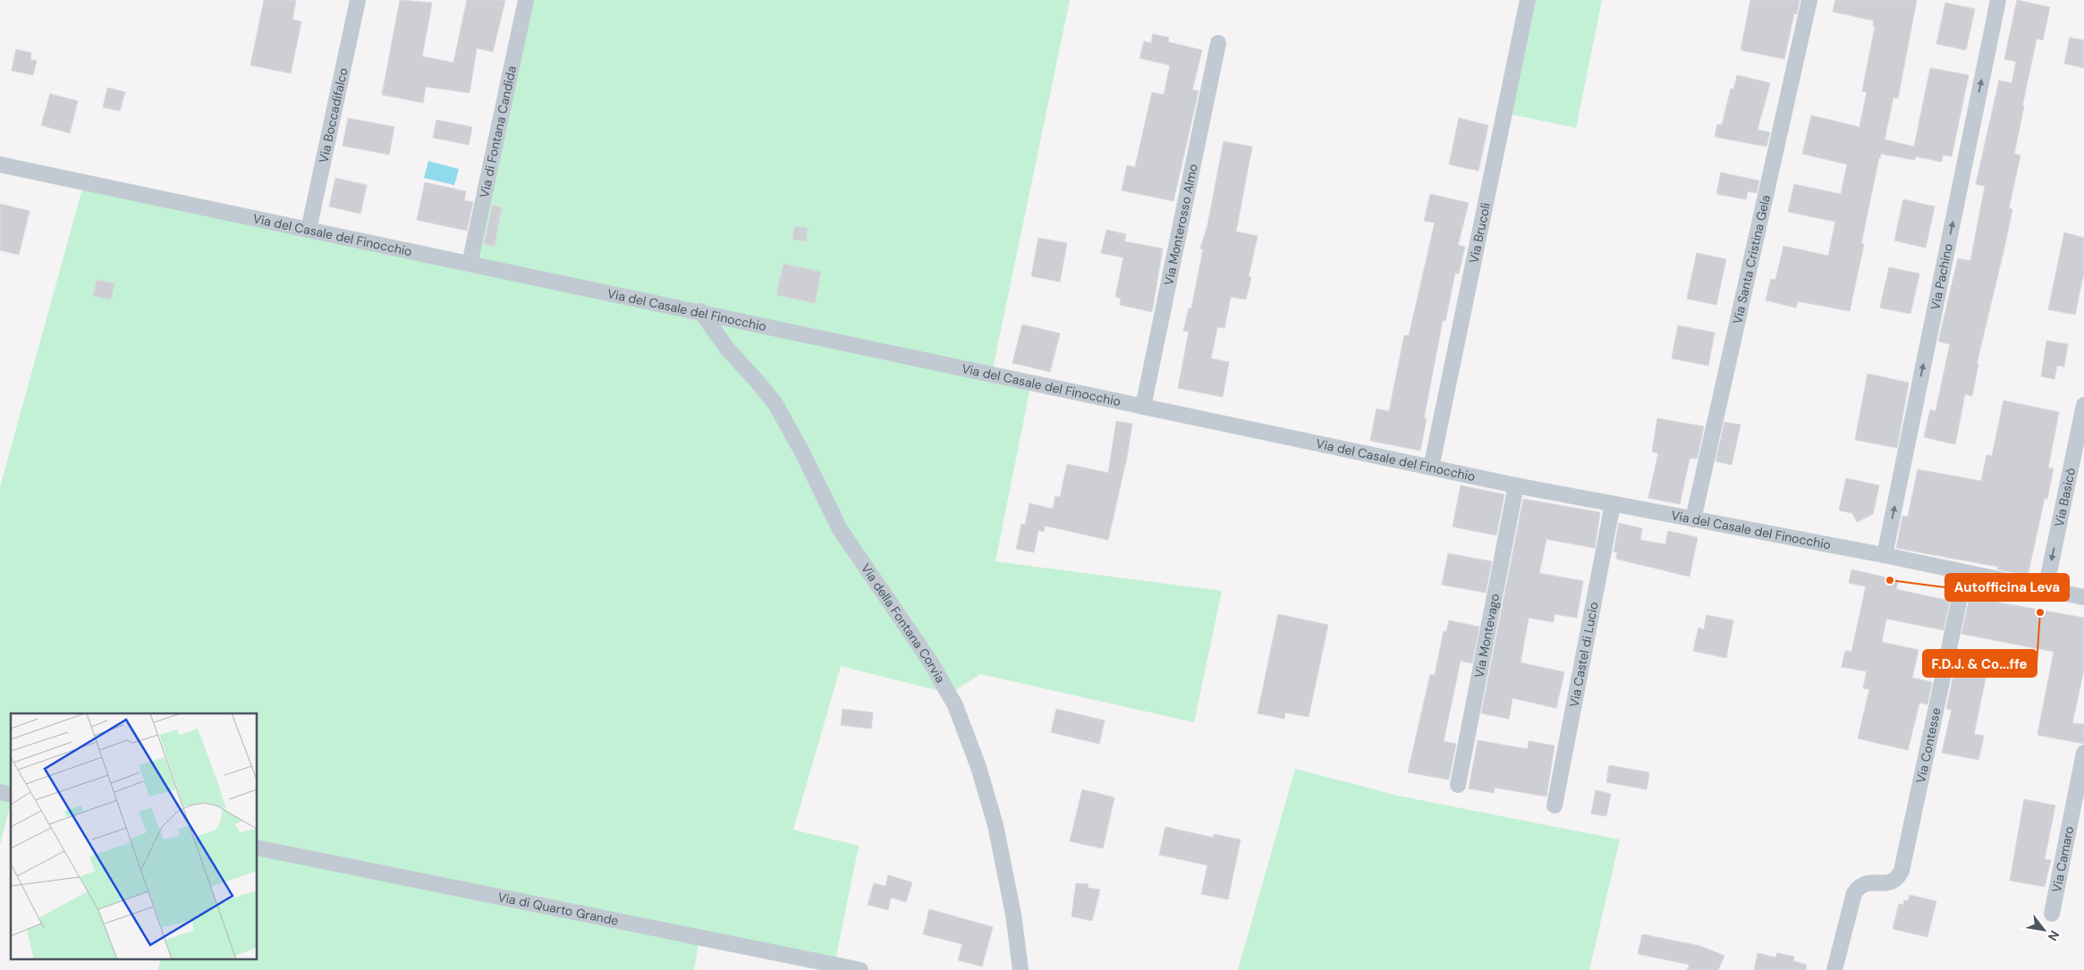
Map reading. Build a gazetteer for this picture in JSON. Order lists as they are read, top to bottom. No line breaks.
{"streets":{"street":["Via Boccadifalco","Via di Fontana Candida","Via Monterosso Almo","Via Brucoli","Via del Casale del Finocchio","Via Santa Cristina Gela","Via Pachino","Via Basicò","Via della Fontana Corvia","Via Montevago","Via Castel di Lucio","Via Contesse","Via Camaro","Via di Quarto Grande"]},"crossings":[["Via Boccadifalco","Via del Casale del Finocchio"],["Via di Fontana Candida","Via del Casale del Finocchio"],["Via Monterosso Almo","Via del Casale del Finocchio"],["Via Brucoli","Via del Casale del Finocchio"],["Via del Casale del Finocchio","Via Santa Cristina Gela"],["Via del Casale del Finocchio","Via Pachino"],["Via del Casale del Finocchio","Via Basicò"],["Via del Casale del Finocchio","Via della Fontana Corvia"],["Via del Casale del Finocchio","Via Montevago"],["Via del Casale del Finocchio","Via Castel di Lucio"],["Via del Casale del Finocchio","Via Contesse"]],"one_way":["Via Pachino","Via Basicò"],"places":["Autofficina Leva","F.D.J. & Co...ffe"],"north":"bottom right"}
